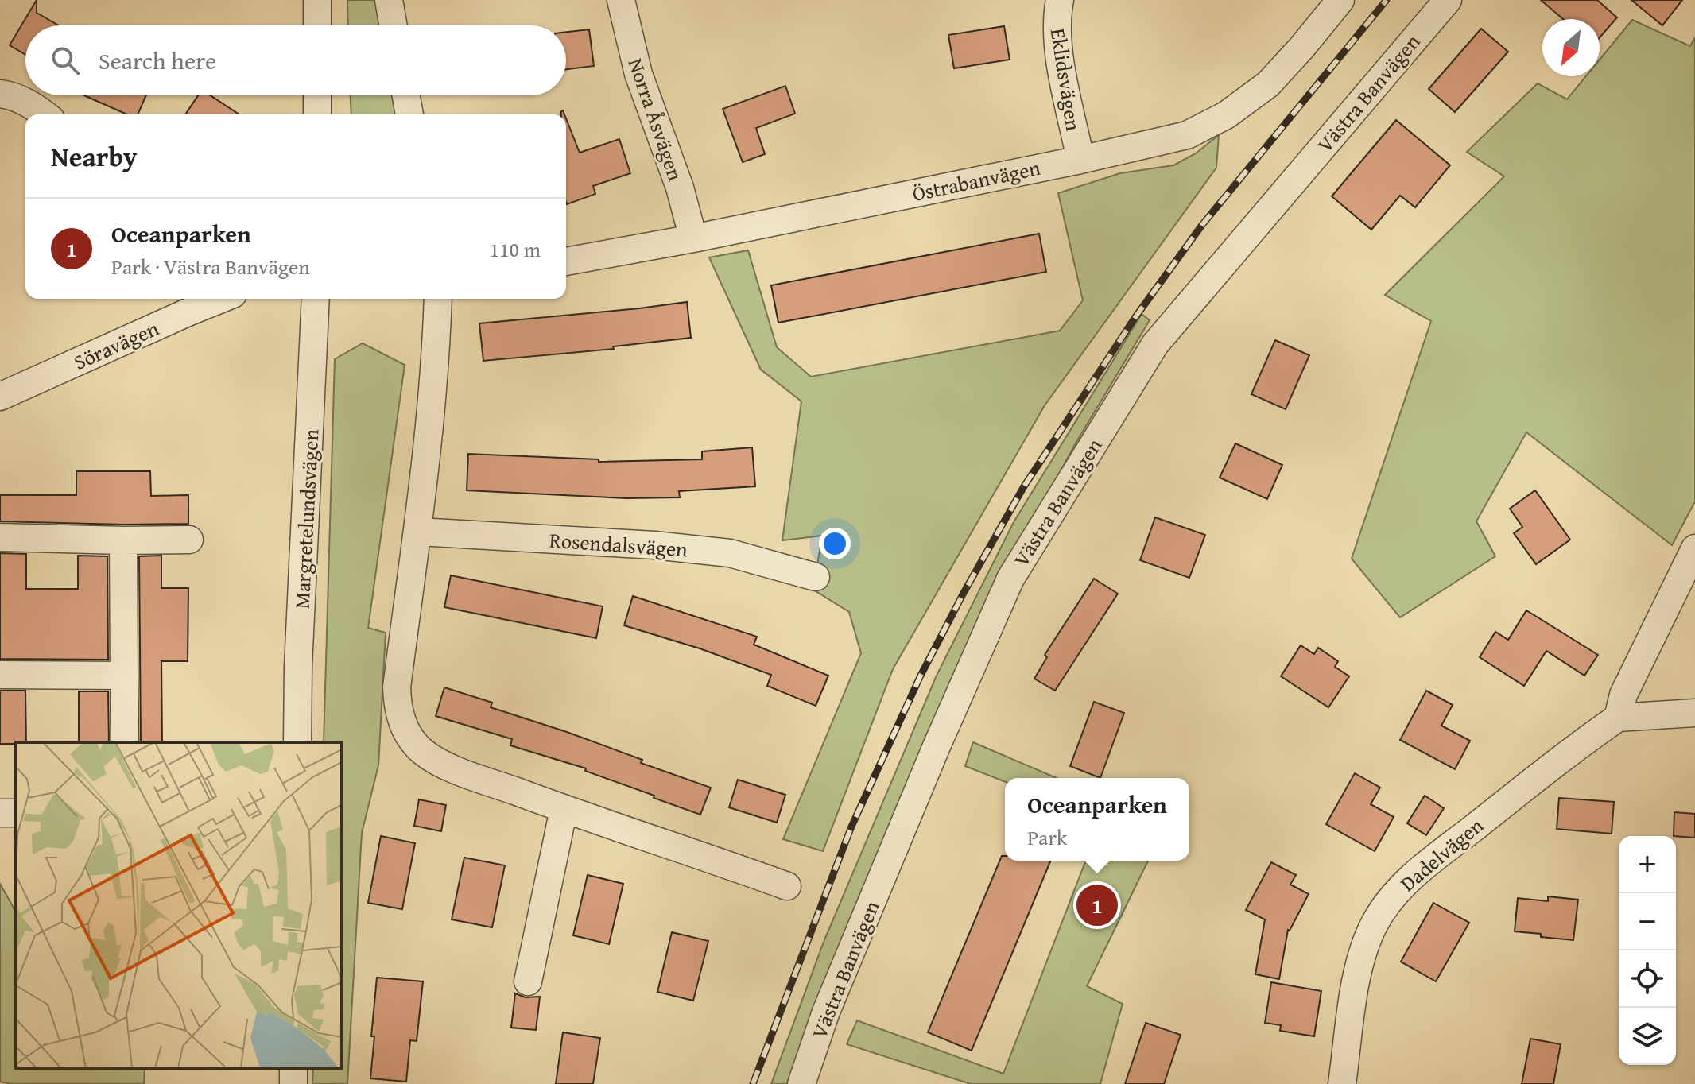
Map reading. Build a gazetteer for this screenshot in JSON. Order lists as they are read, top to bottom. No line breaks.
{"streets":{"street":["Eklidsvägen","Västra Banvägen","Norra Åsvägen","Östrabanvägen","Söravägen","Margretelundsvägen","Rosendalsvägen","Dadelvägen"]},"crossings":[["Eklidsvägen","Östrabanvägen"],["Norra Åsvägen","Östrabanvägen"]],"north":"bottom left","page":{"search":"Search here","heading":"Nearby","list":[{"mark":"1","name":"Oceanparken","note":"Park · Västra Banvägen","value":"110 m"}],"popup":["Oceanparken","Park"],"map_buttons":["+","−"],"pins":"1"}}
